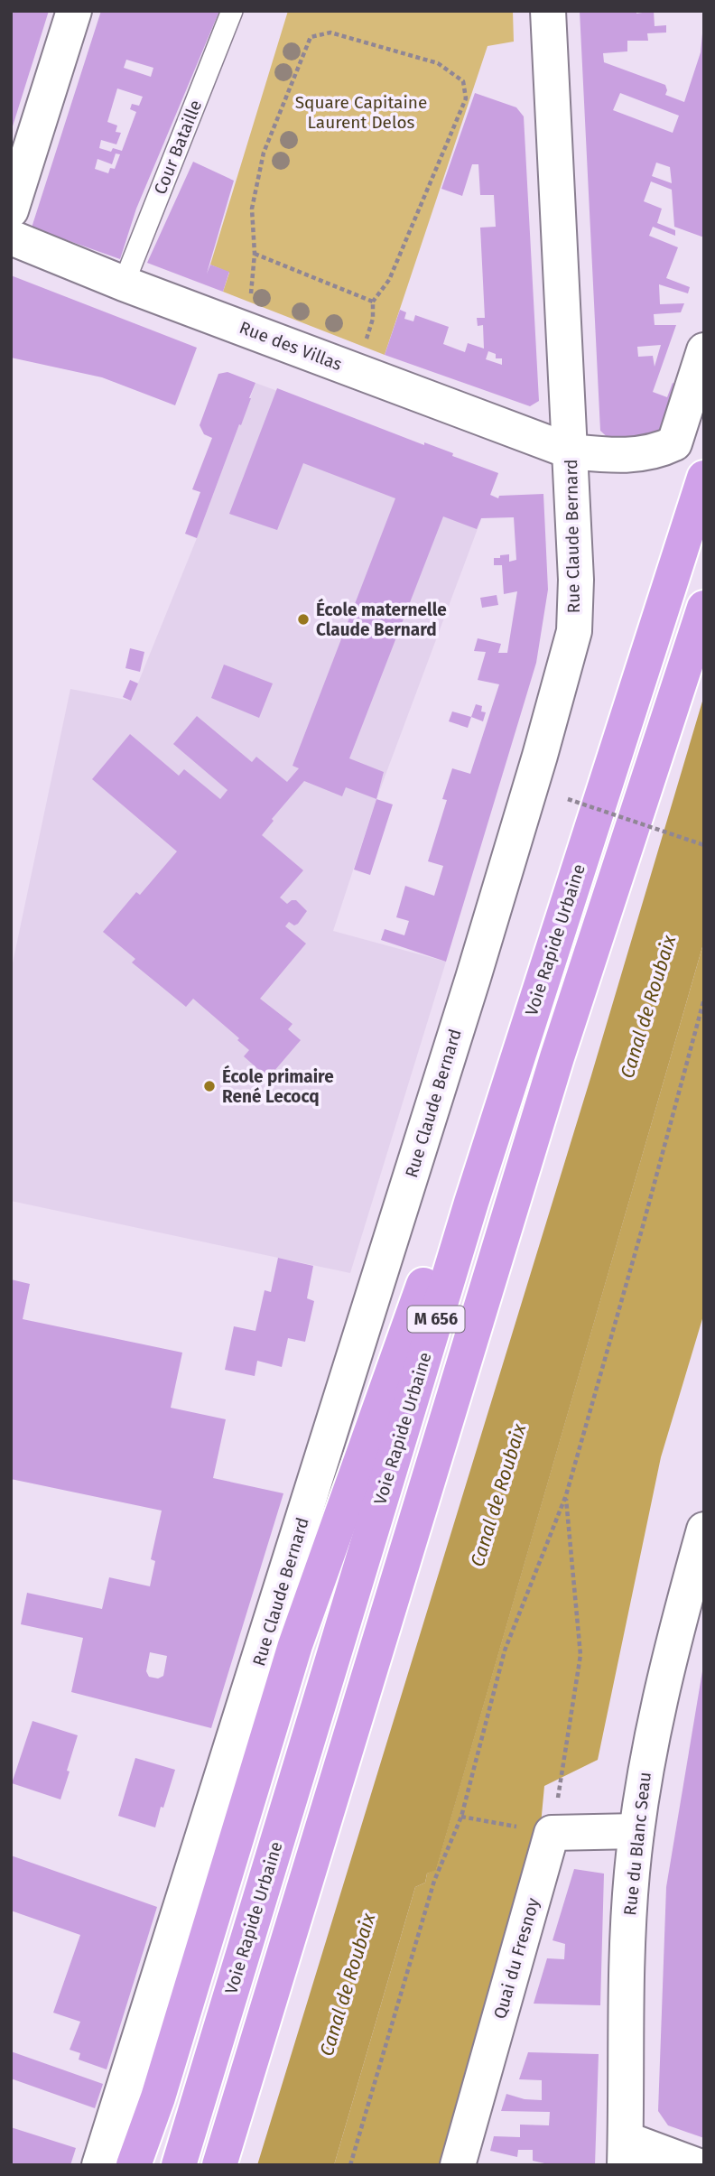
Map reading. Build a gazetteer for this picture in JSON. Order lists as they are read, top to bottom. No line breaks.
{"streets":{"highway":["Voie Rapide Urbaine","M 656"],"street":["Rue des Villas","Rue Claude Bernard","Rue du Blanc Seau","Quai du Fresnoy"],"lane":["Cour Bataille"]},"crossings":[["Cour Bataille","Rue des Villas"],["Rue des Villas","Rue Claude Bernard"]],"water":["Canal de Roubaix"],"parks":["Square Capitaine Laurent Delos"],"places":["École maternelle Claude Bernard","École primaire René Lecocq"]}
